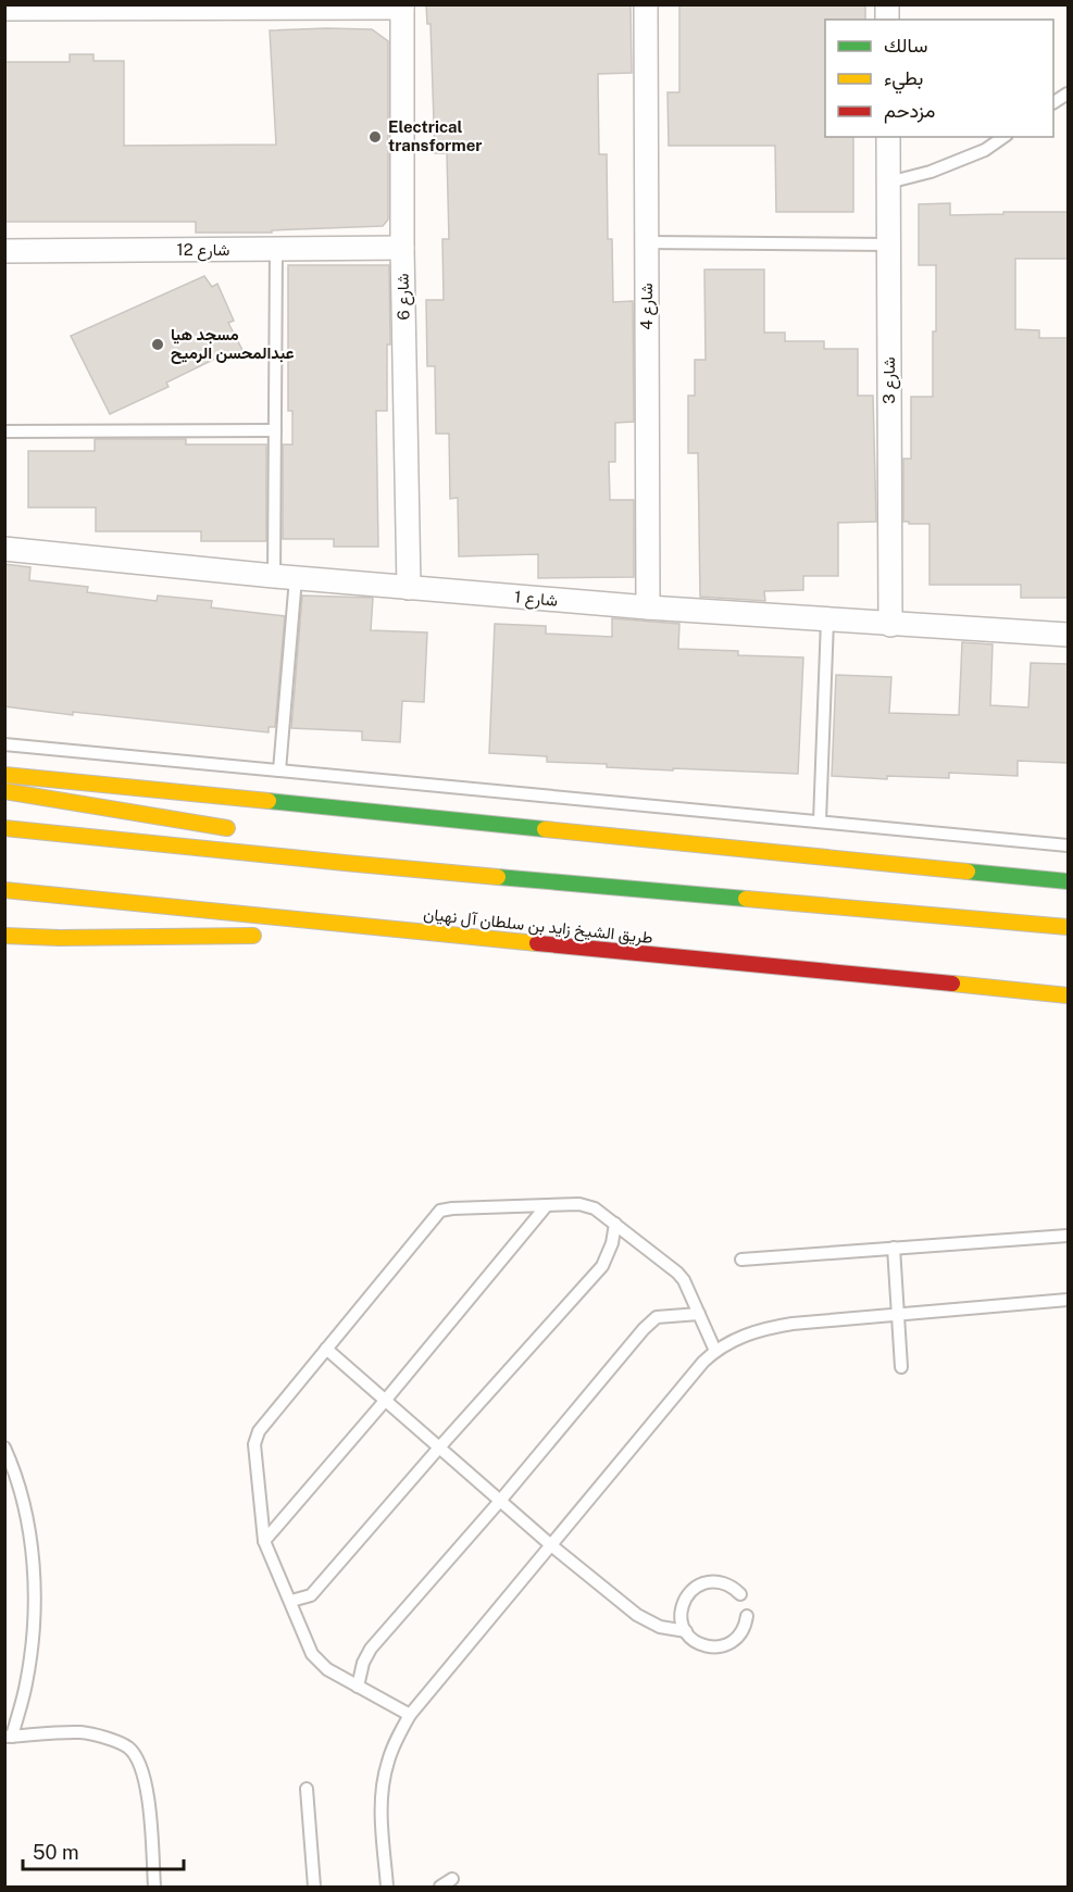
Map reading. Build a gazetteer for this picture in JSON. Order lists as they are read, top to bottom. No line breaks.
{"streets":{"main road":["طريق الشيخ زايد بن سلطان آل نهيان"],"street":["شارع 12","شارع 6","شارع 4","شارع 3","شارع 1"]},"crossings":[["شارع 12","شارع 6"],["شارع 6","شارع 1"],["شارع 4","شارع 1"],["شارع 3","شارع 1"]],"places":["Electrical transformer","مسجد هيا عبدالمحسن الرميح"],"legend":["سالك","بطيء","مزدحم"],"scale_bar":"50 m"}
